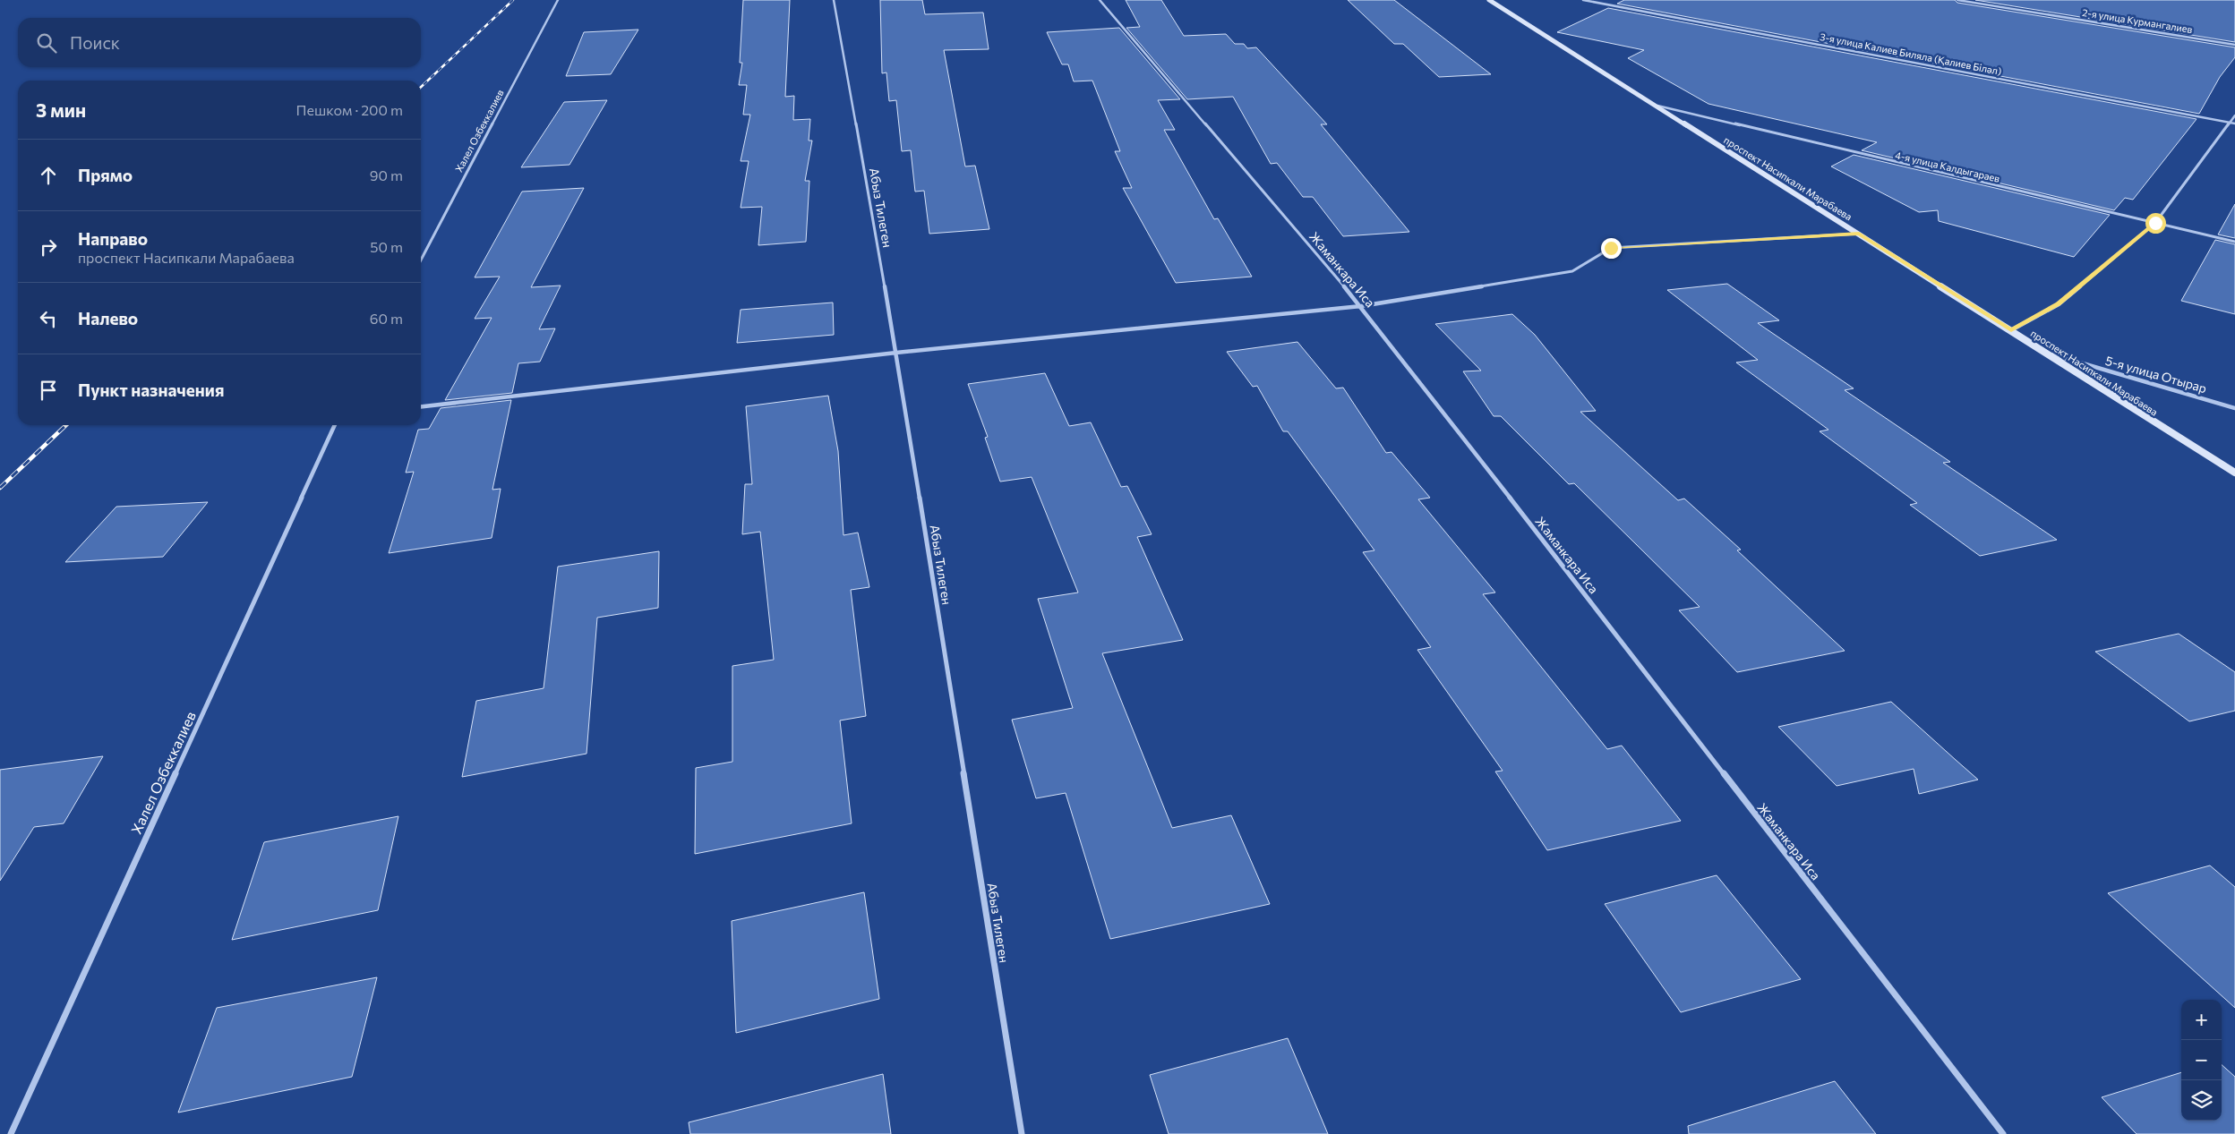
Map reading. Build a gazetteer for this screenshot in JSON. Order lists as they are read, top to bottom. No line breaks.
{"streets":{"main road":["проспект Насипкали Марабаева"],"street":["2-я улица Курмангалиев","3-я улица Калиев Биляла (Қалиев Біләл)","Халел Озбеккалиев","4-я улица Калдыгараев","Абыз Тилеген","Жаманкара Иса","5-я улица Отырар"]},"crossings":[["4-я улица Калдыгараев","проспект Насипкали Марабаева"],["проспект Насипкали Марабаева","5-я улица Отырар"]],"page":{"search":"Поиск","heading":["3 мин","Пешком · 200 m"],"list":[["Прямо","90 m"],["Направо","проспект Насипкали Марабаева","50 m"],["Налево","60 m"],"Пункт назначения"],"map_buttons":["+","−"]}}
